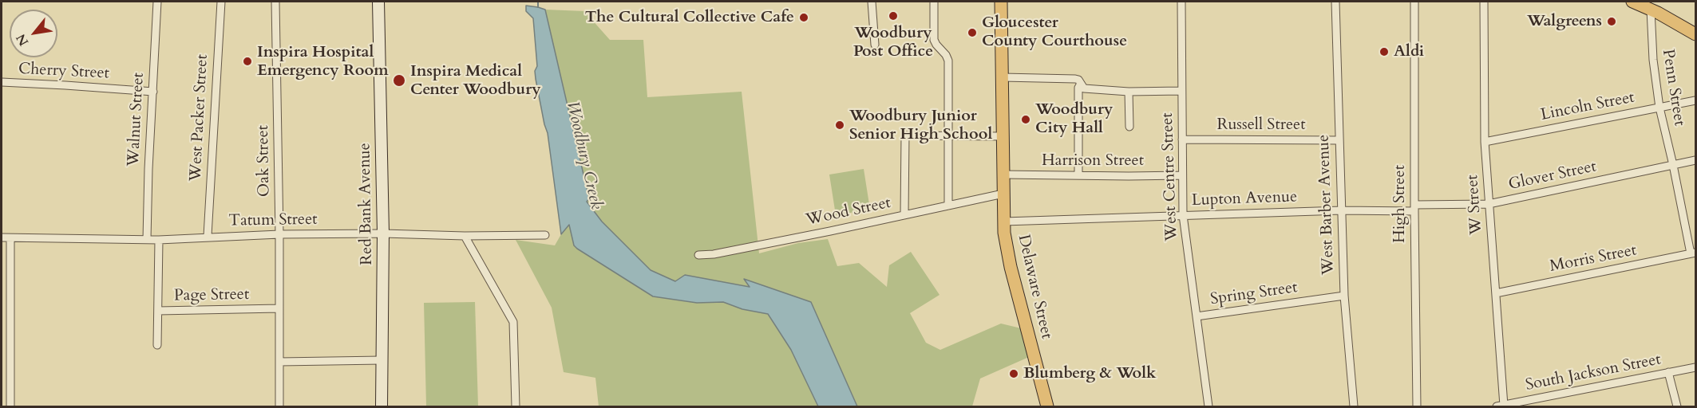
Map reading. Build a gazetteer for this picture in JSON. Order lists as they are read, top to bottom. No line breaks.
{"streets":{"main road":["Delaware Street"],"street":["Cherry Street","Penn Street","Lincoln Street","West Packer Street","Walnut Street","Russell Street","Oak Street","Harrison Street","Glover Street","West Centre Street","Lupton Avenue","Red Bank Avenue","High Street","West Barber Avenue","W Street","Wood Street","Tatum Street","Morris Street","Spring Street","Page Street","South Jackson Street"]},"crossings":[["Cherry Street","Walnut Street"],["Penn Street","Lincoln Street"],["Penn Street","Glover Street"],["Penn Street","Morris Street"],["Lincoln Street","W Street"],["West Packer Street","Tatum Street"],["Walnut Street","Tatum Street"],["Russell Street","West Centre Street"],["Russell Street","West Barber Avenue"],["Oak Street","Tatum Street"],["Oak Street","Page Street"],["Harrison Street","West Centre Street"],["Harrison Street","Delaware Street"],["Glover Street","Lupton Avenue"],["Glover Street","High Street"],["Glover Street","West Barber Avenue"],["Glover Street","W Street"],["West Centre Street","Lupton Avenue"],["West Centre Street","Spring Street"],["Lupton Avenue","West Barber Avenue"],["Lupton Avenue","Delaware Street"],["Red Bank Avenue","Tatum Street"],["West Barber Avenue","Spring Street"],["W Street","Morris Street"],["W Street","South Jackson Street"],["Wood Street","Delaware Street"],["Tatum Street","Page Street"]],"water":["Woodbury Creek"],"places":["Woodbury Post Office","The Cultural Collective Cafe","Walgreens","Gloucester County Courthouse","Aldi","Inspira Hospital Emergency Room","Inspira Medical Center Woodbury","Woodbury City Hall","Woodbury Junior Senior High School","Blumberg & Wolk"],"north":"bottom left"}
